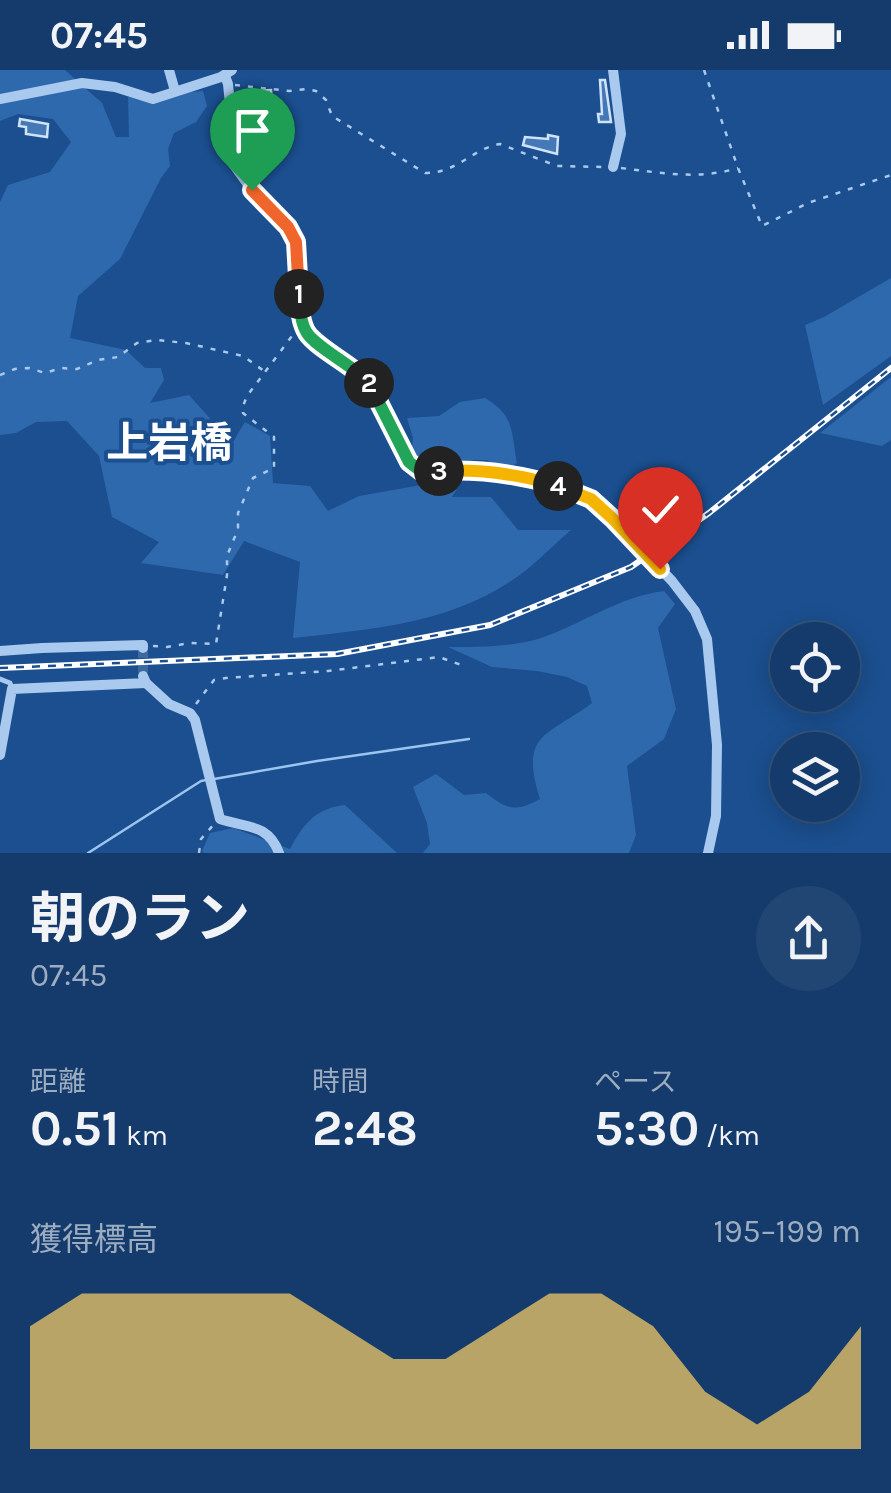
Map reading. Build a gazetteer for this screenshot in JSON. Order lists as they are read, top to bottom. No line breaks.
{"districts":["上岩橋"],"page":{"status":"07:45","pins":["1","2","3","4"],"heading":["朝のラン","07:45"],"stats":[["距離","0.51 km"],["時間","2:48"],["ペース","5:30 /km"]],"chart":["獲得標高","195–199 m"]}}
